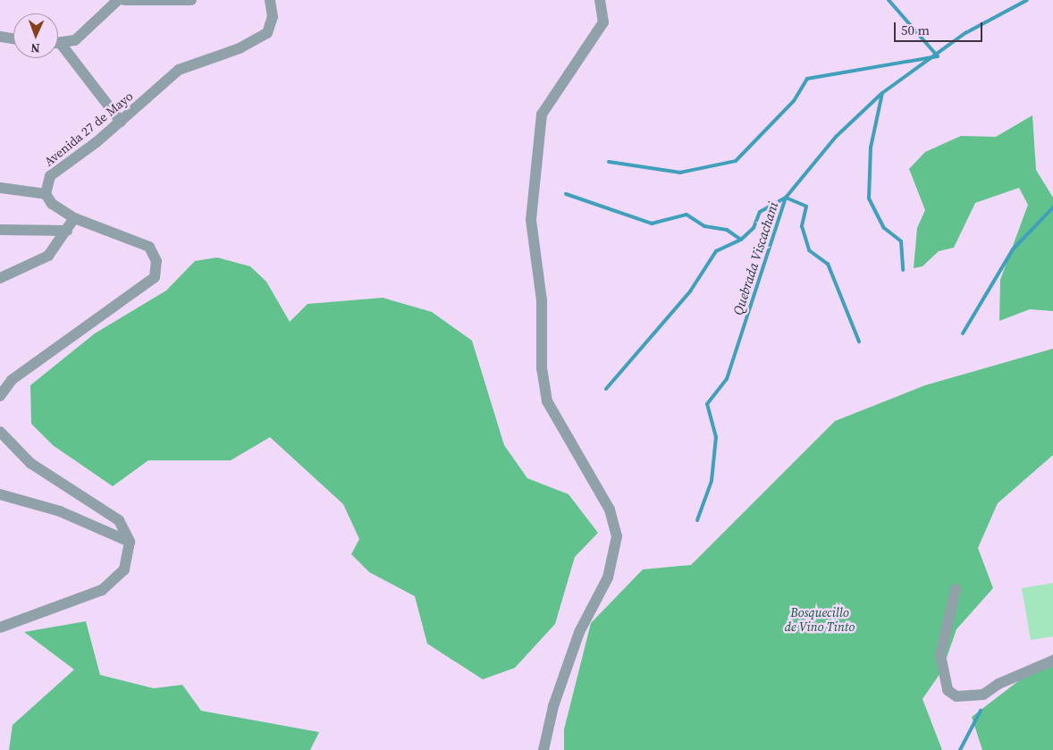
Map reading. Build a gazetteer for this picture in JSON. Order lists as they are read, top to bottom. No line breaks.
{"streets":{"street":["Avenida 27 de Mayo"]},"water":["Quebrada Viscachani"],"parks":["Bosquecillo de Vino Tinto"],"scale_bar":"50 m","north":"bottom"}
